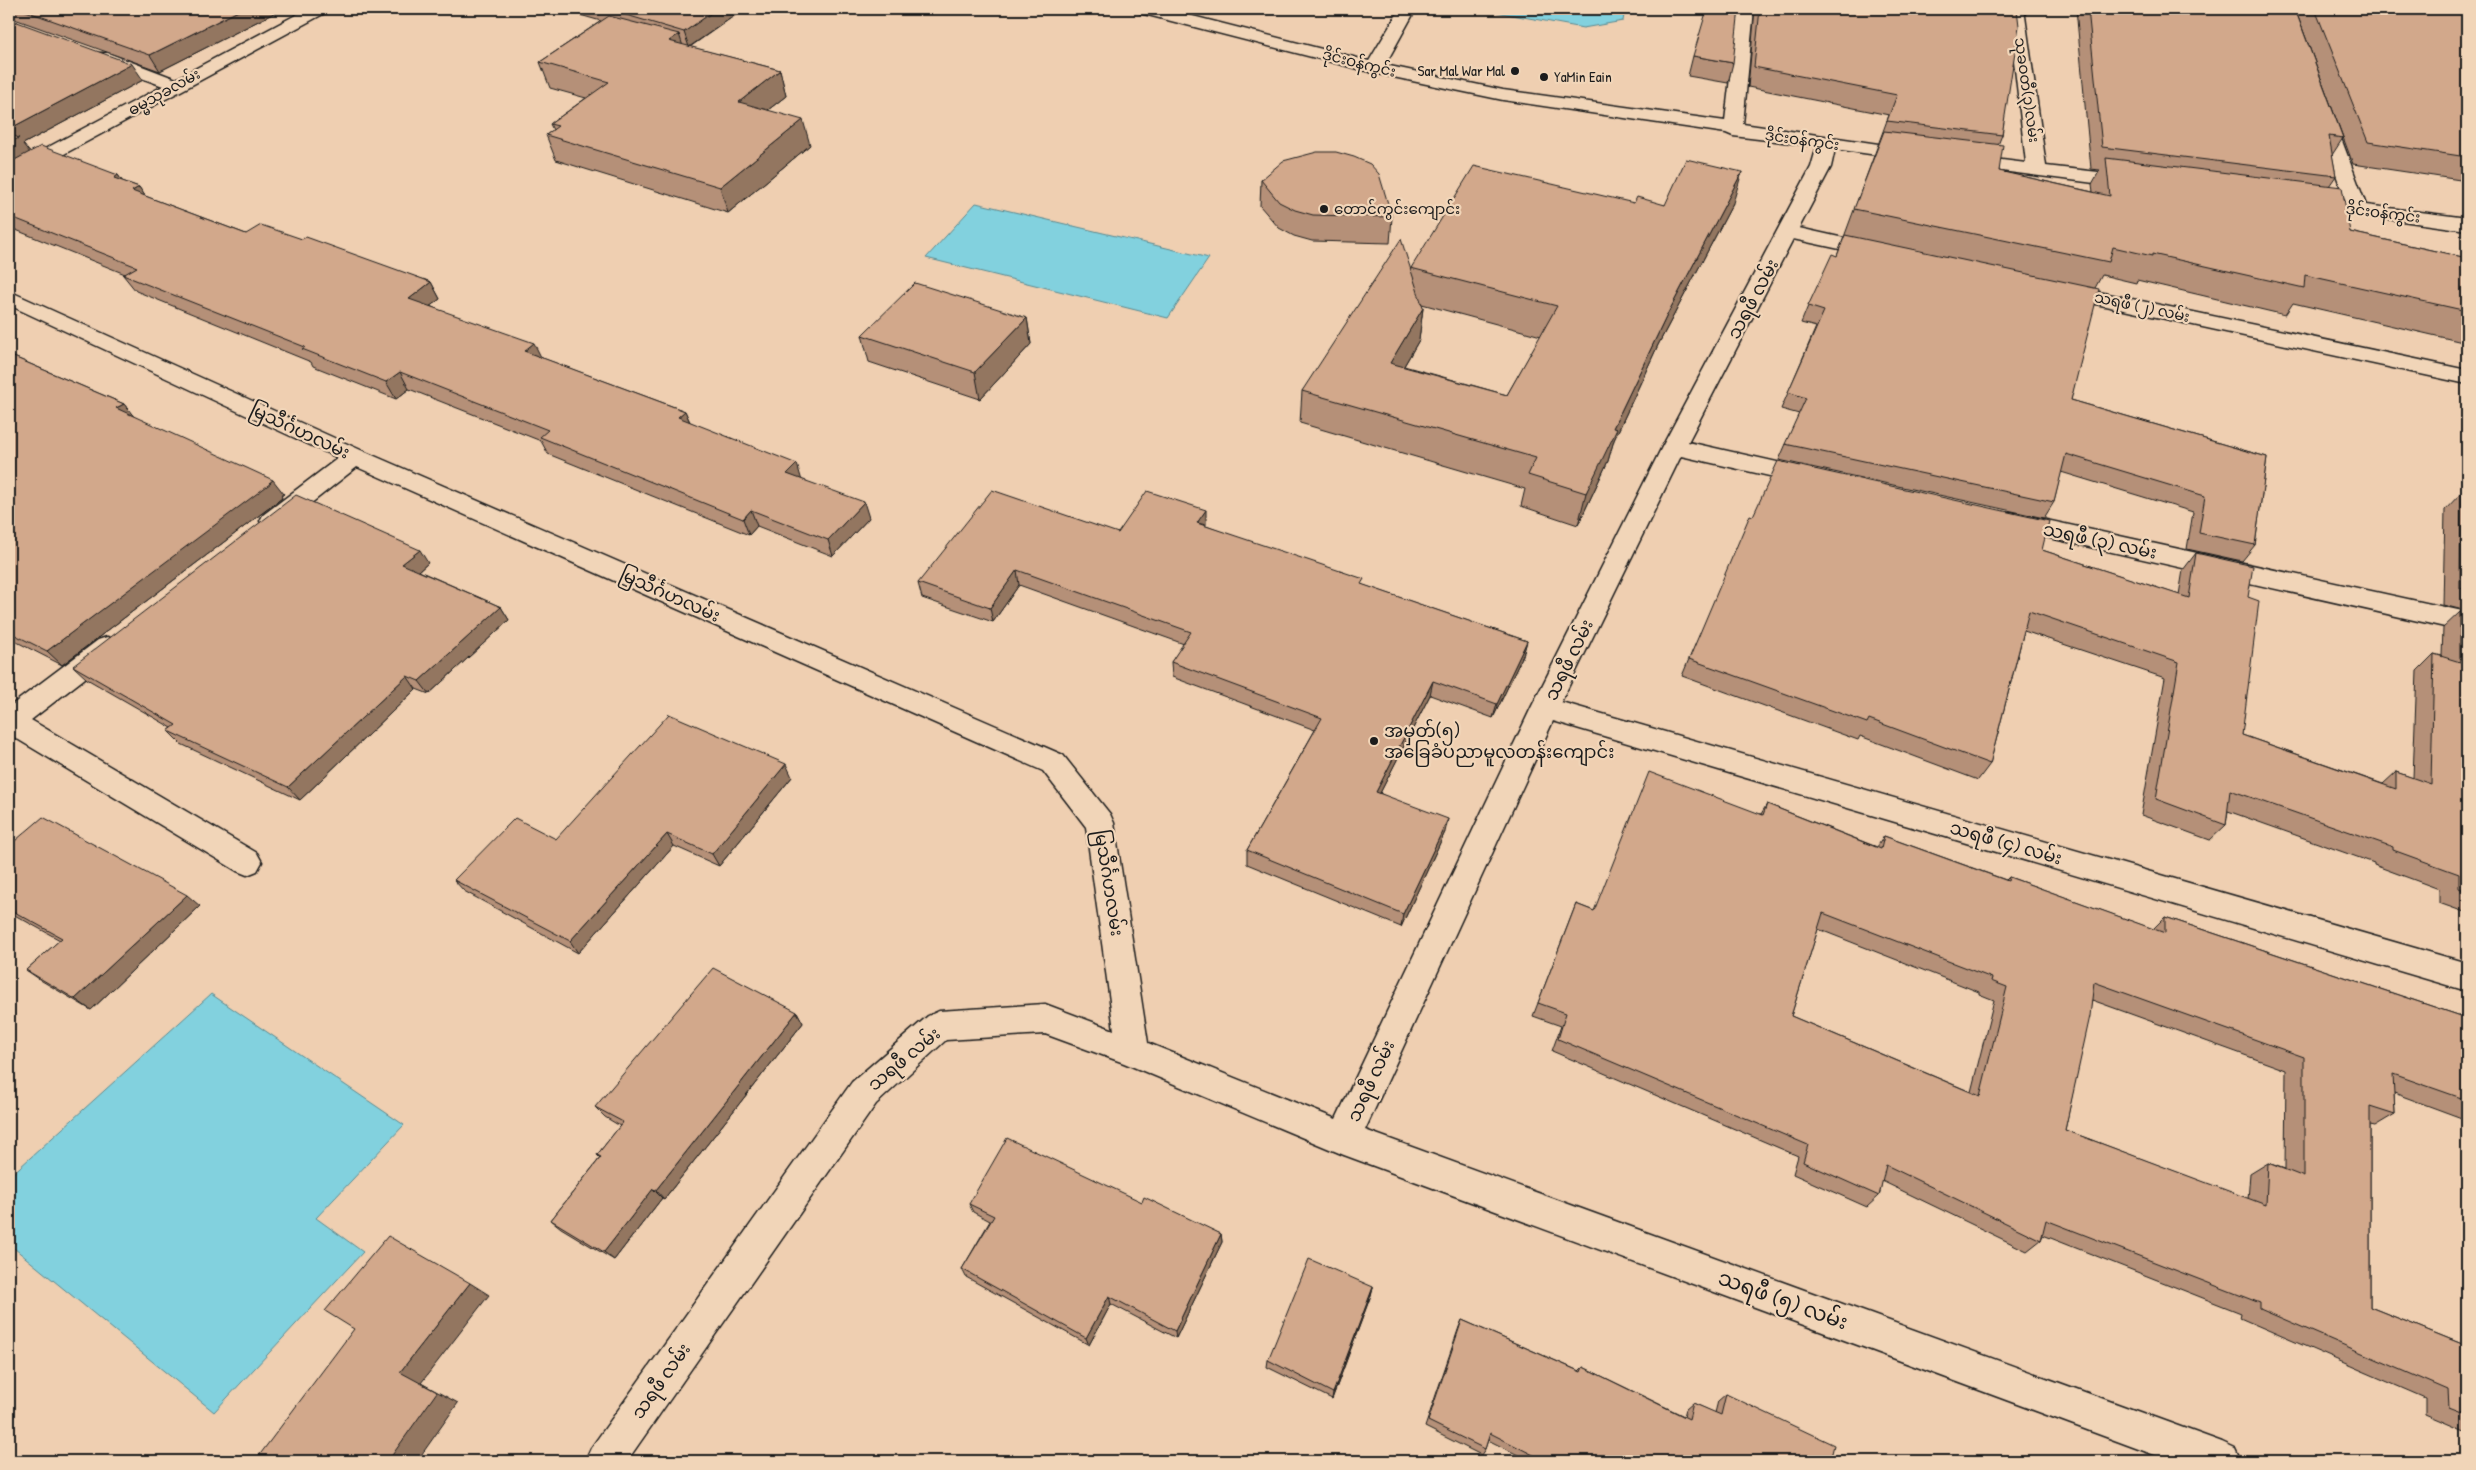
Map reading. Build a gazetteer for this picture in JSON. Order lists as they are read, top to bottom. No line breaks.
{"streets":{"street":["ဒိုင်းဝန်ကွင်း","သုခဝတီ(၃)လမ်း","ဓမ္မသုခလမ်း","သရဖီ လမ်း","သရဖီ (၂) လမ်း","မြသီင်္ဂဟလမ်း","သရဖီ (၃) လမ်း","သရဖီ (၄) လမ်း","သရဖီ (၅) လမ်း"]},"crossings":[["ဒိုင်းဝန်ကွင်း","သုခဝတီ(၃)လမ်း"],["ဒိုင်းဝန်ကွင်း","သရဖီ လမ်း"],["သရဖီ လမ်း","မြသီင်္ဂဟလမ်း"],["သရဖီ လမ်း","သရဖီ (၄) လမ်း"],["သရဖီ လမ်း","သရဖီ (၅) လမ်း"]],"places":["Sar Mal War Mal","YaMin Eain","တောင်ကွင်းကျောင်း","အမှတ်(၅) အခြေခံပညာမူလတန်းကျောင်း"]}
